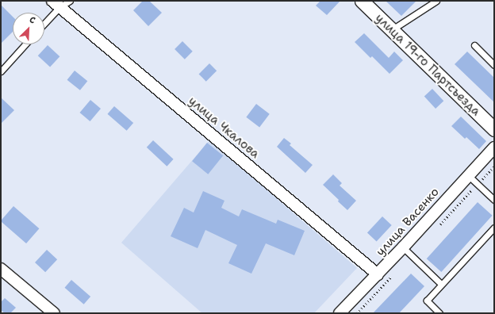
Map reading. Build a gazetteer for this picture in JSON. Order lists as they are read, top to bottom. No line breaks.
{"streets":{"street":["улица 19-го Партсъезда","улица Чкалова","улица Васенко"]},"crossings":[["улица Чкалова","улица Васенко"]],"north":"top right"}
